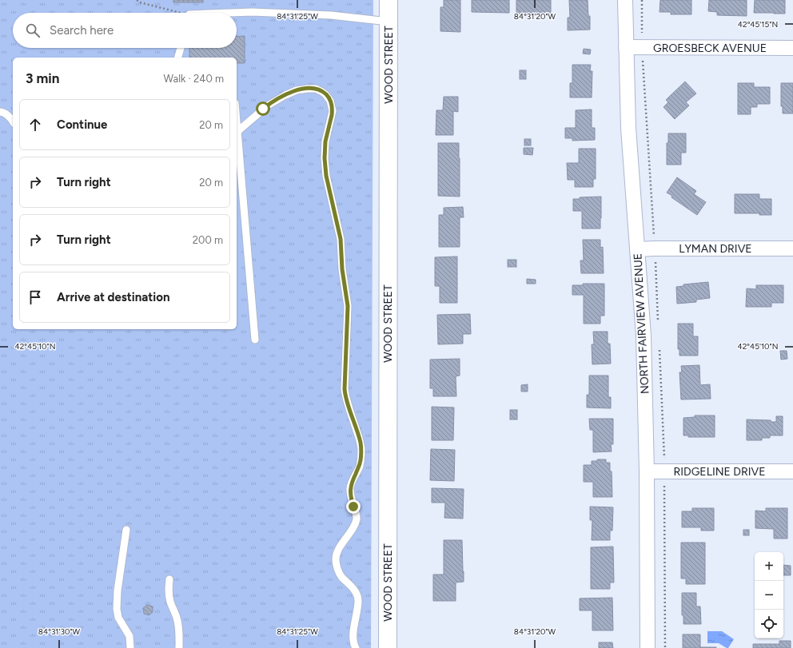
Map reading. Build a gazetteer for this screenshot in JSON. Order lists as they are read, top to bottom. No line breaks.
{"streets":{"street":["GROESBECK AVENUE","WOOD STREET","LYMAN DRIVE","NORTH FAIRVIEW AVENUE","RIDGELINE DRIVE"]},"crossings":[["GROESBECK AVENUE","NORTH FAIRVIEW AVENUE"],["LYMAN DRIVE","NORTH FAIRVIEW AVENUE"],["NORTH FAIRVIEW AVENUE","RIDGELINE DRIVE"]],"page":{"search":"Search here","heading":["3 min","Walk · 240 m"],"list":[["Continue","20 m"],["Turn right","20 m"],["Turn right","200 m"],"Arrive at destination"],"map_buttons":["+","−"]},"coordinates":["84°31'25\"W","84°31'20\"W","42°45'15\"N","42°45'10\"N","84°31'30\"W"]}
